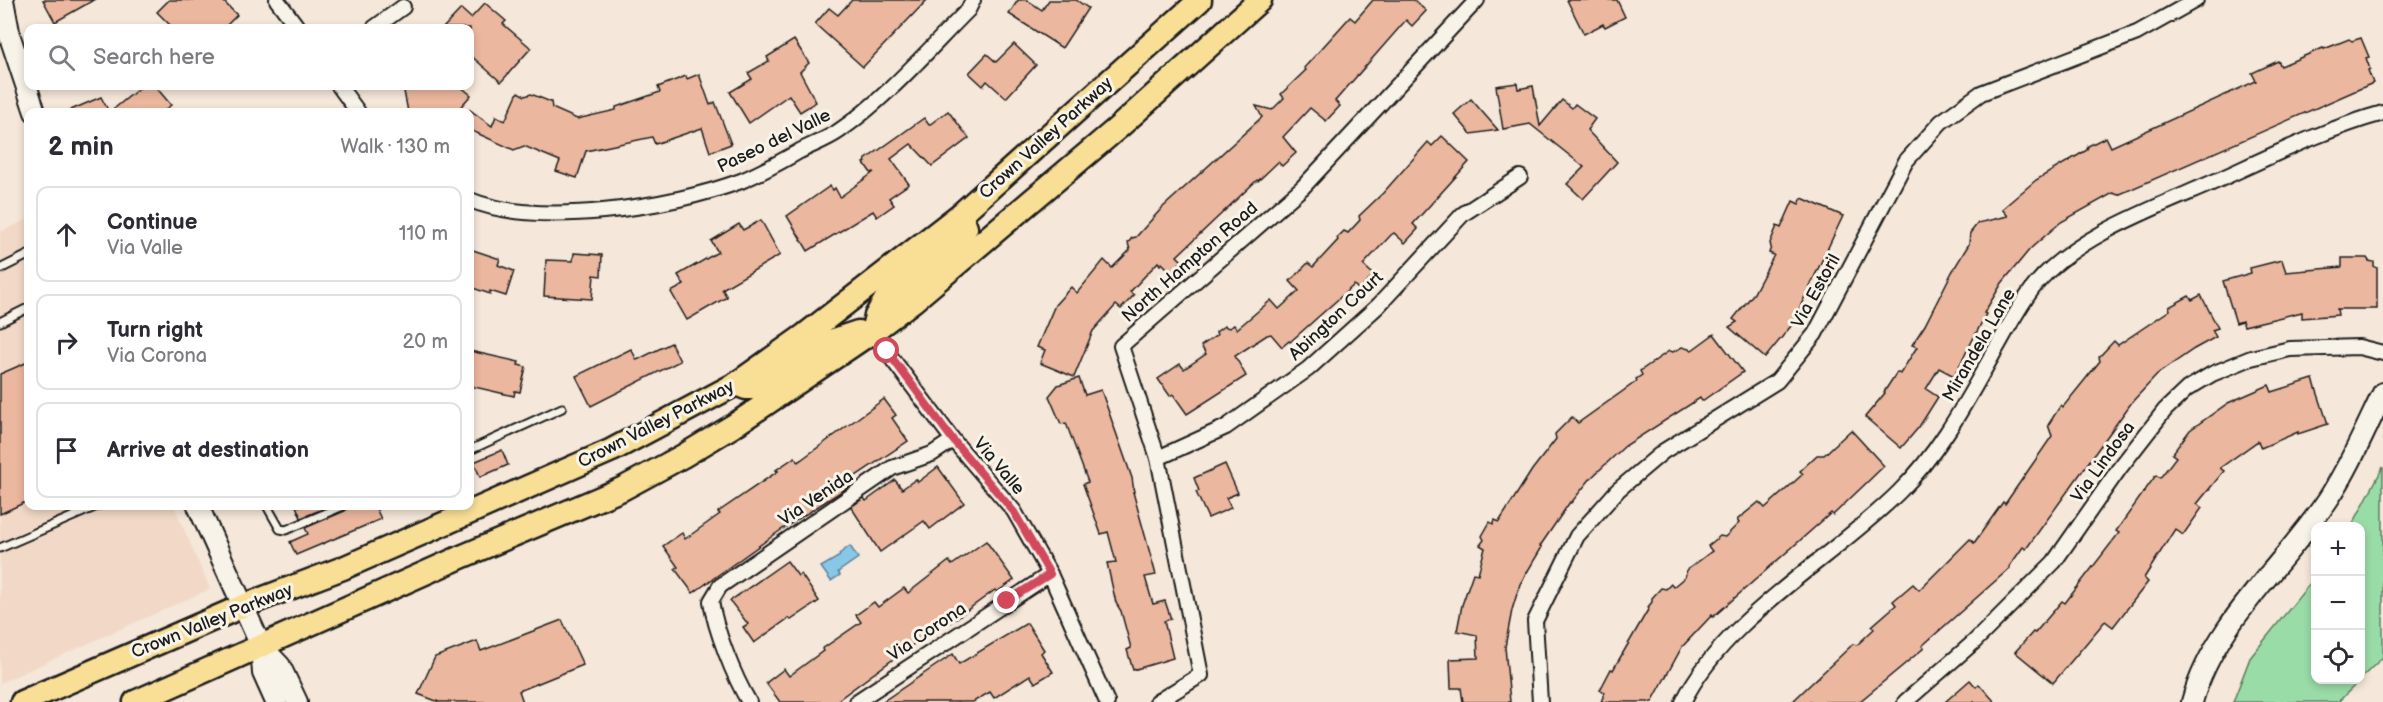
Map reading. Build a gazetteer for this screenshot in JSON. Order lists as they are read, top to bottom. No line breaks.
{"streets":{"main road":["Crown Valley Parkway"],"street":["Paseo del Valle","North Hampton Road","Via Estoril","Abington Court","Mirandela Lane","Via Lindosa","Via Valle","Via Venida","Via Corona"]},"crossings":[["Crown Valley Parkway","Via Valle"],["North Hampton Road","Abington Court"],["Via Valle","Via Venida"],["Via Valle","Via Corona"]],"page":{"search":"Search here","heading":["2 min","Walk · 130 m"],"list":[["Continue","Via Valle","110 m"],["Turn right","Via Corona","20 m"],"Arrive at destination"],"map_buttons":["+","−"]}}
